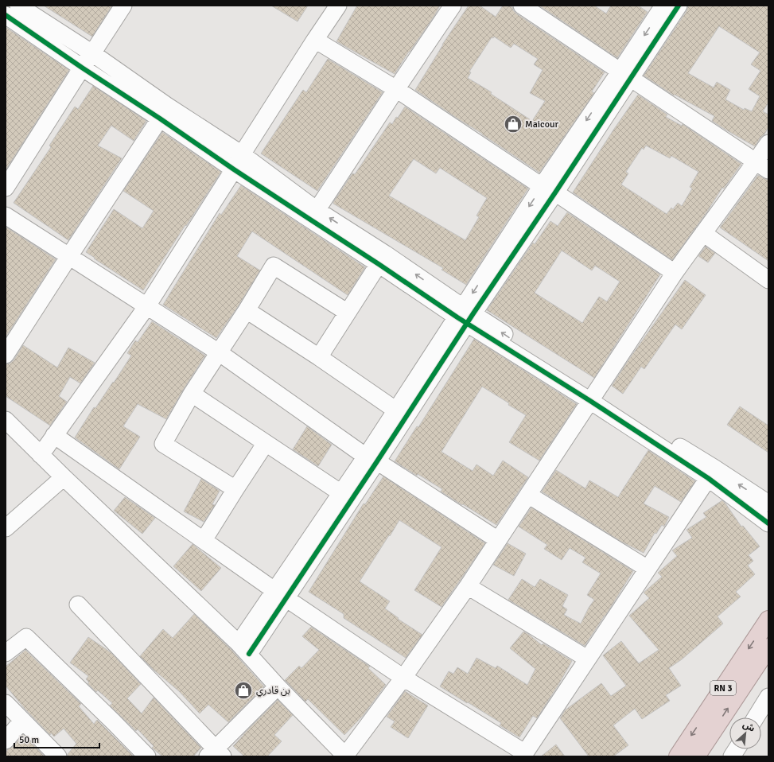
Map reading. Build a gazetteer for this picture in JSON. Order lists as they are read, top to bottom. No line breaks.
{"streets":{"highway":["RN 3"]},"places":{"shop":["Maicour","بن قادري"]},"scale_bar":"50 m","north":"top right"}
